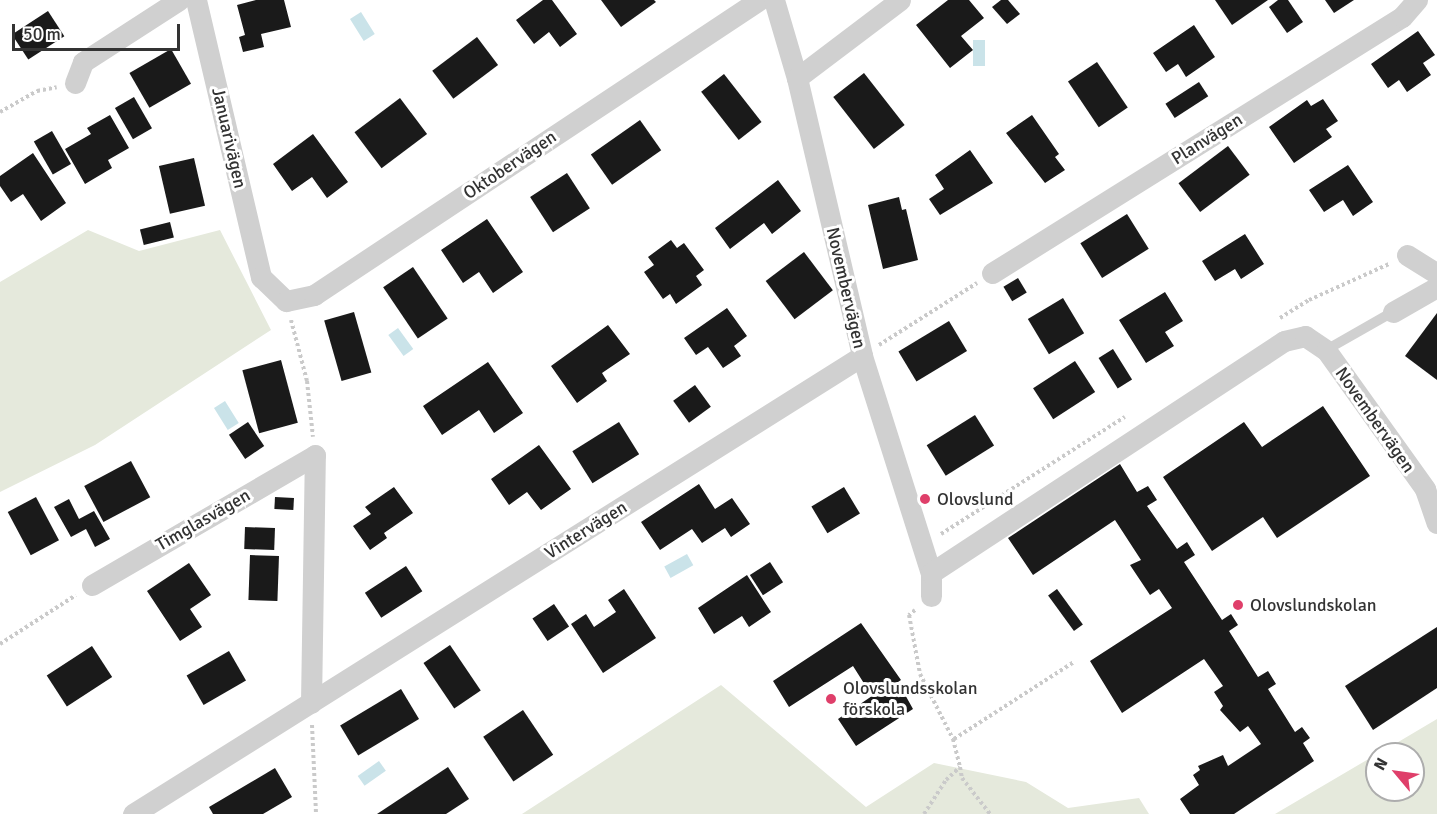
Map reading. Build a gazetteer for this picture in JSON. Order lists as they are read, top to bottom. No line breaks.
{"streets":{"street":["Januarivägen","Planvägen","Oktobervägen","Novembervägen","Timglasvägen","Vintervägen"]},"crossings":[["Januarivägen","Oktobervägen"],["Novembervägen","Vintervägen"]],"places":["Olovslund","Olovslundskolan","Olovslundsskolan förskola"],"scale_bar":"50 m","north":"top left"}
